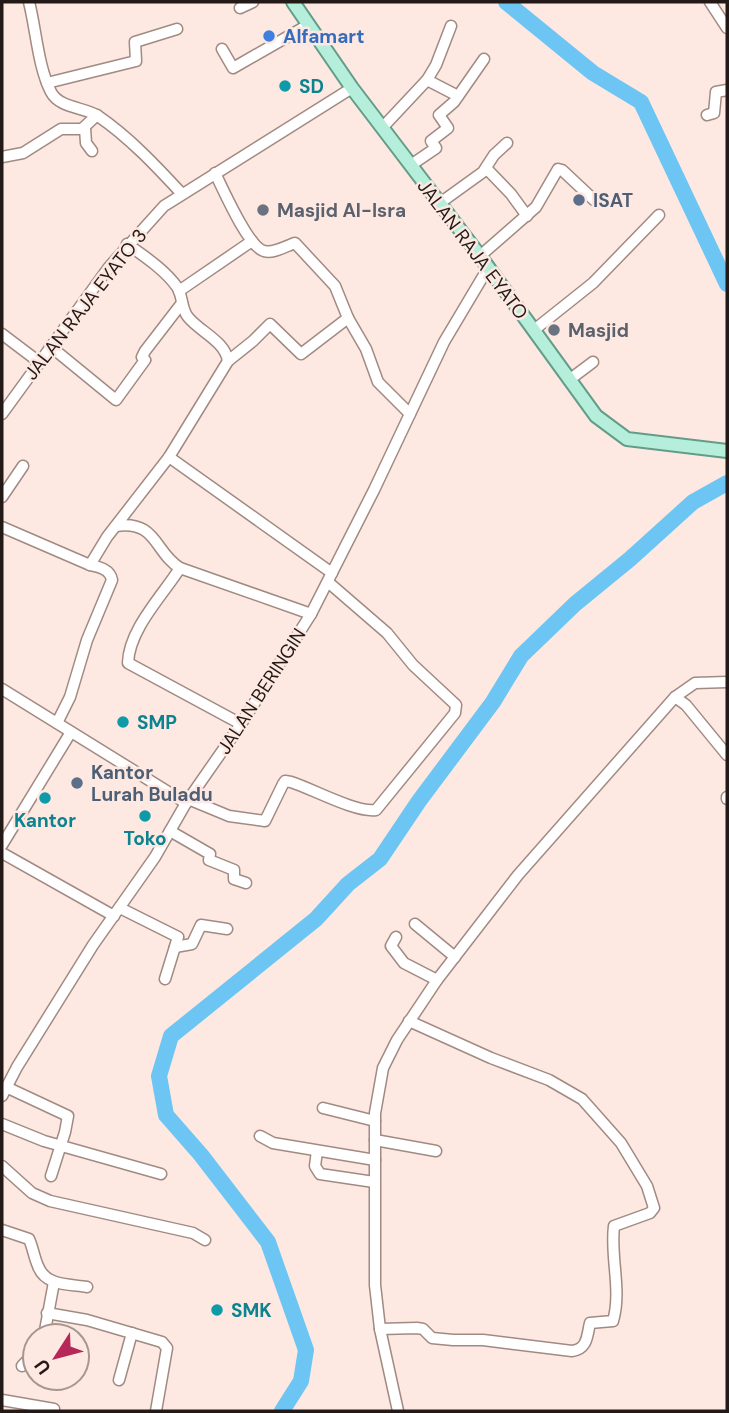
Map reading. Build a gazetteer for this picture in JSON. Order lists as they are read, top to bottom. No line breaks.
{"streets":{"main road":["JALAN RAJA EYATO"],"street":["JALAN RAJA EYATO 3","JALAN BERINGIN"]},"crossings":[["JALAN RAJA EYATO","JALAN RAJA EYATO 3"],["JALAN RAJA EYATO","JALAN BERINGIN"]],"places":["Alfamart","SD","ISAT","Masjid Al-Isra","Masjid","SMP","Kantor Lurah Buladu","Kantor","Toko","SMK"],"north":"bottom left"}
